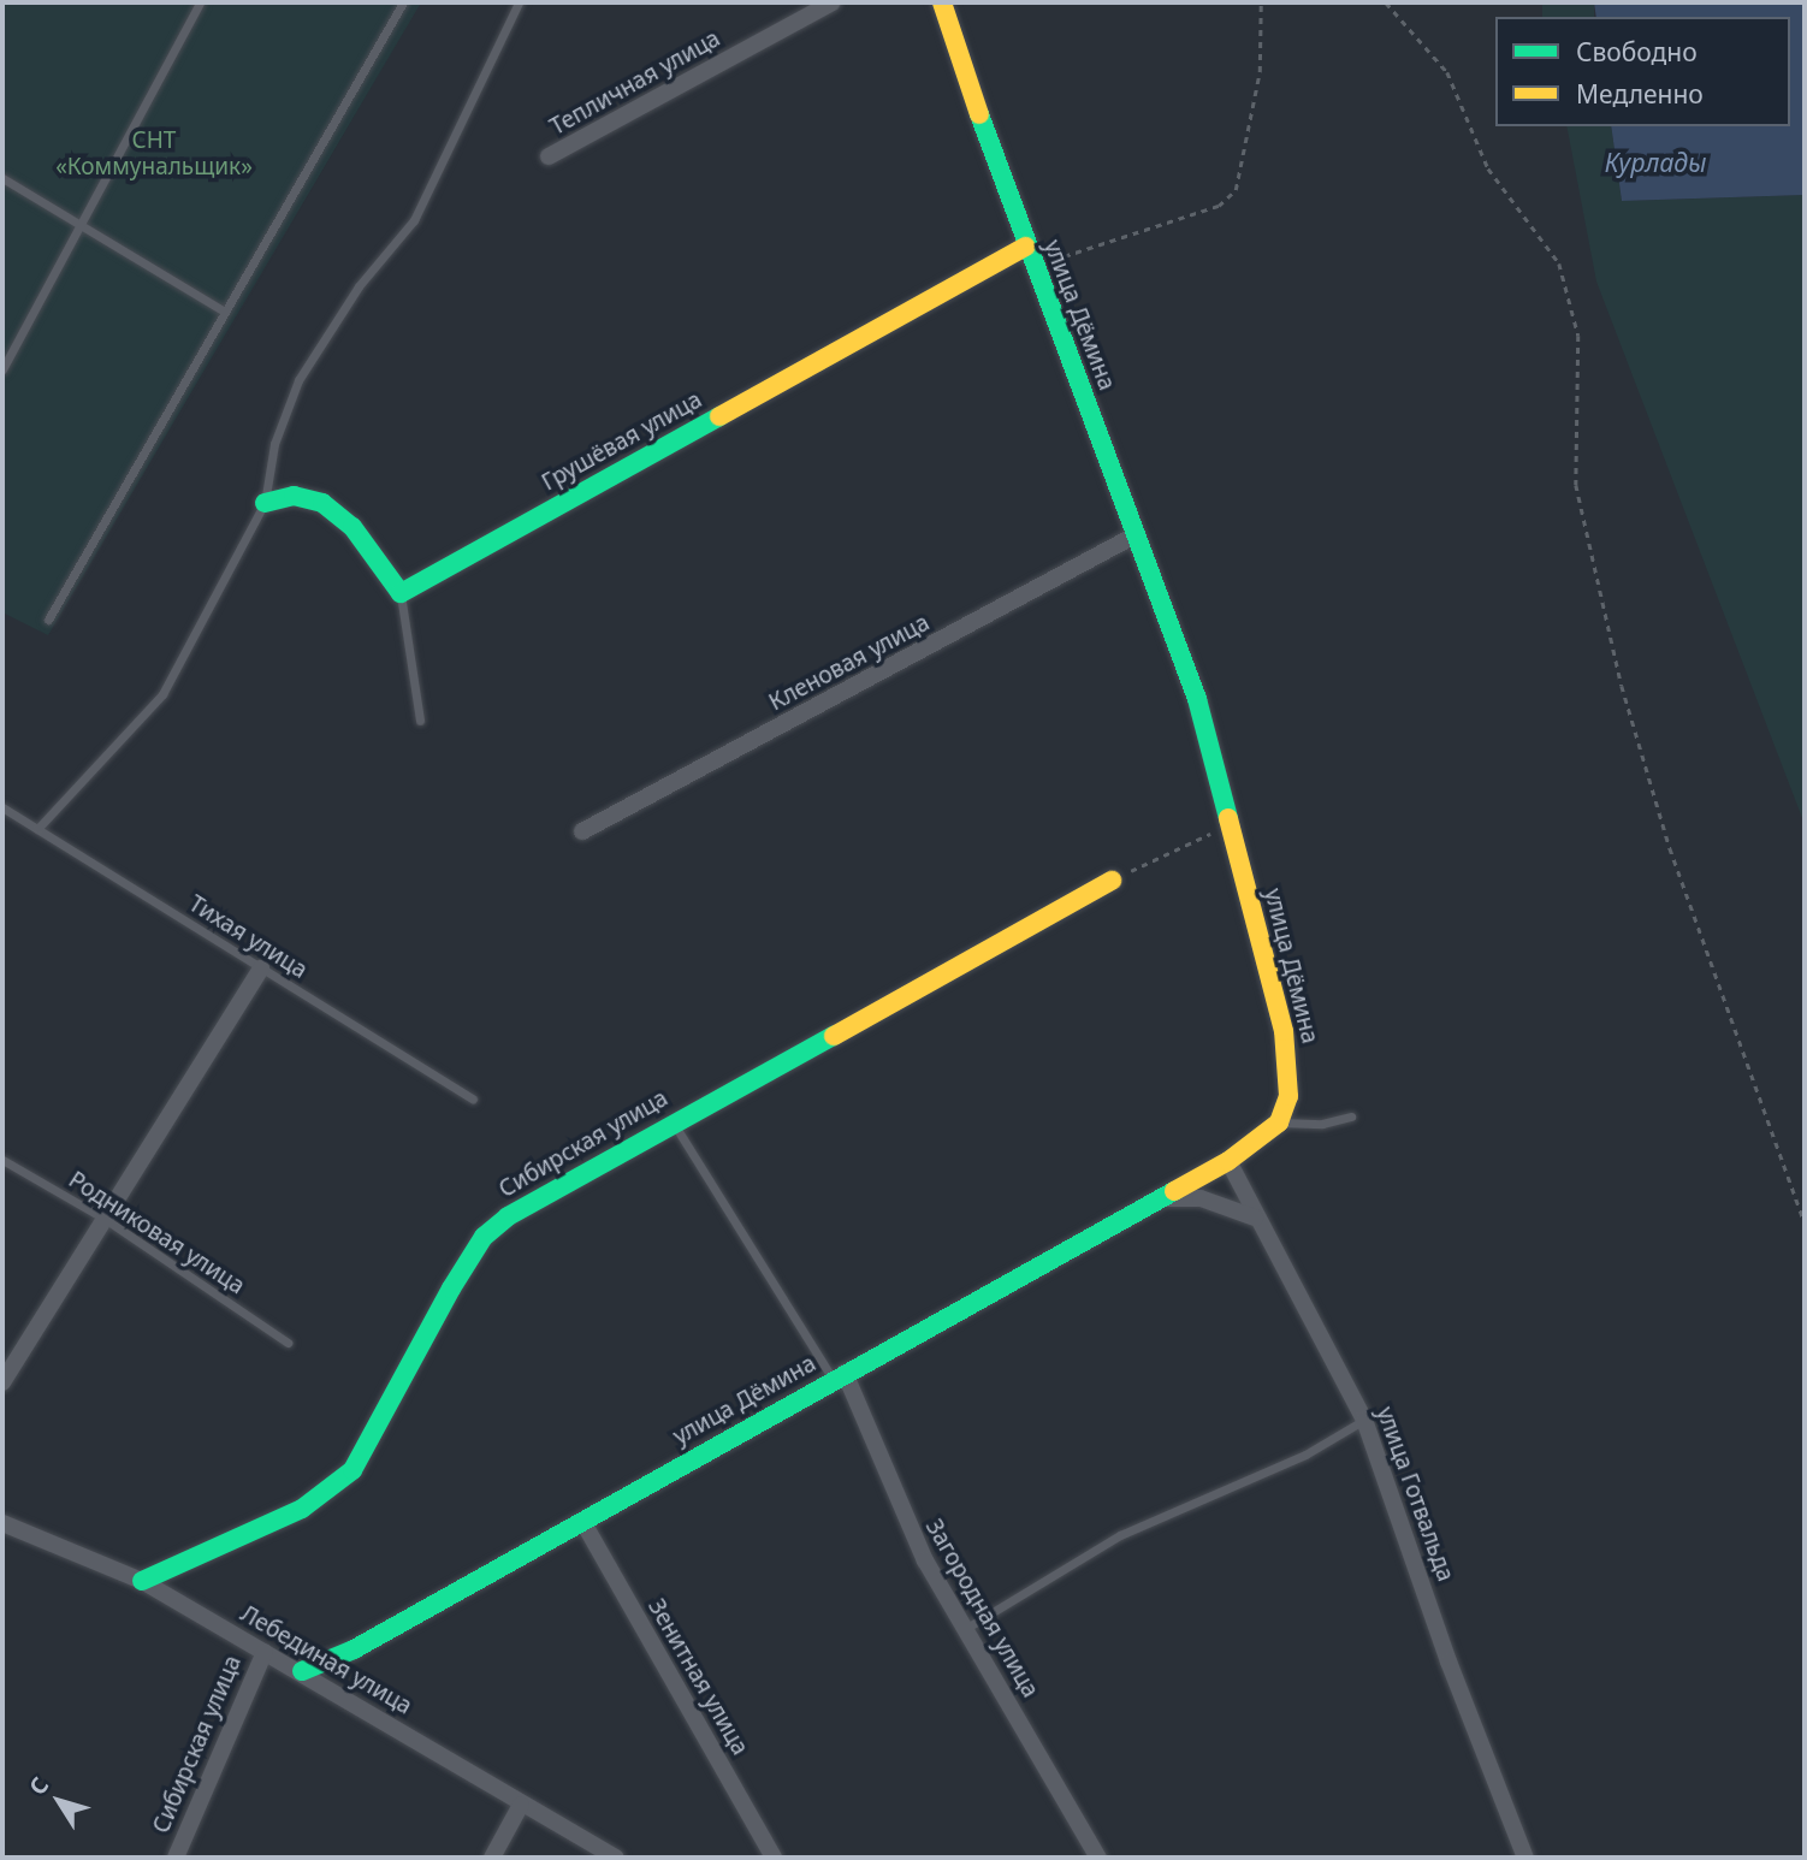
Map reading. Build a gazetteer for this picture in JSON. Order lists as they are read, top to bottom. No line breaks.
{"streets":{"street":["Тепличная улица","улица Дёмина","Грушёвая улица","Кленовая улица","Сибирская улица","улица Готвальда","Загородная улица","Лебединая улица","Зенитная улица"],"lane":["Тихая улица","Родниковая улица"]},"crossings":[["улица Дёмина","Грушёвая улица"],["улица Дёмина","Кленовая улица"],["улица Дёмина","улица Готвальда"],["улица Дёмина","Загородная улица"],["улица Дёмина","Лебединая улица"],["улица Дёмина","Зенитная улица"],["Сибирская улица","Лебединая улица"]],"water":["Курлады"],"parks":["СНТ «Коммунальщик»"],"legend":["Свободно","Медленно"],"north":"top left"}
